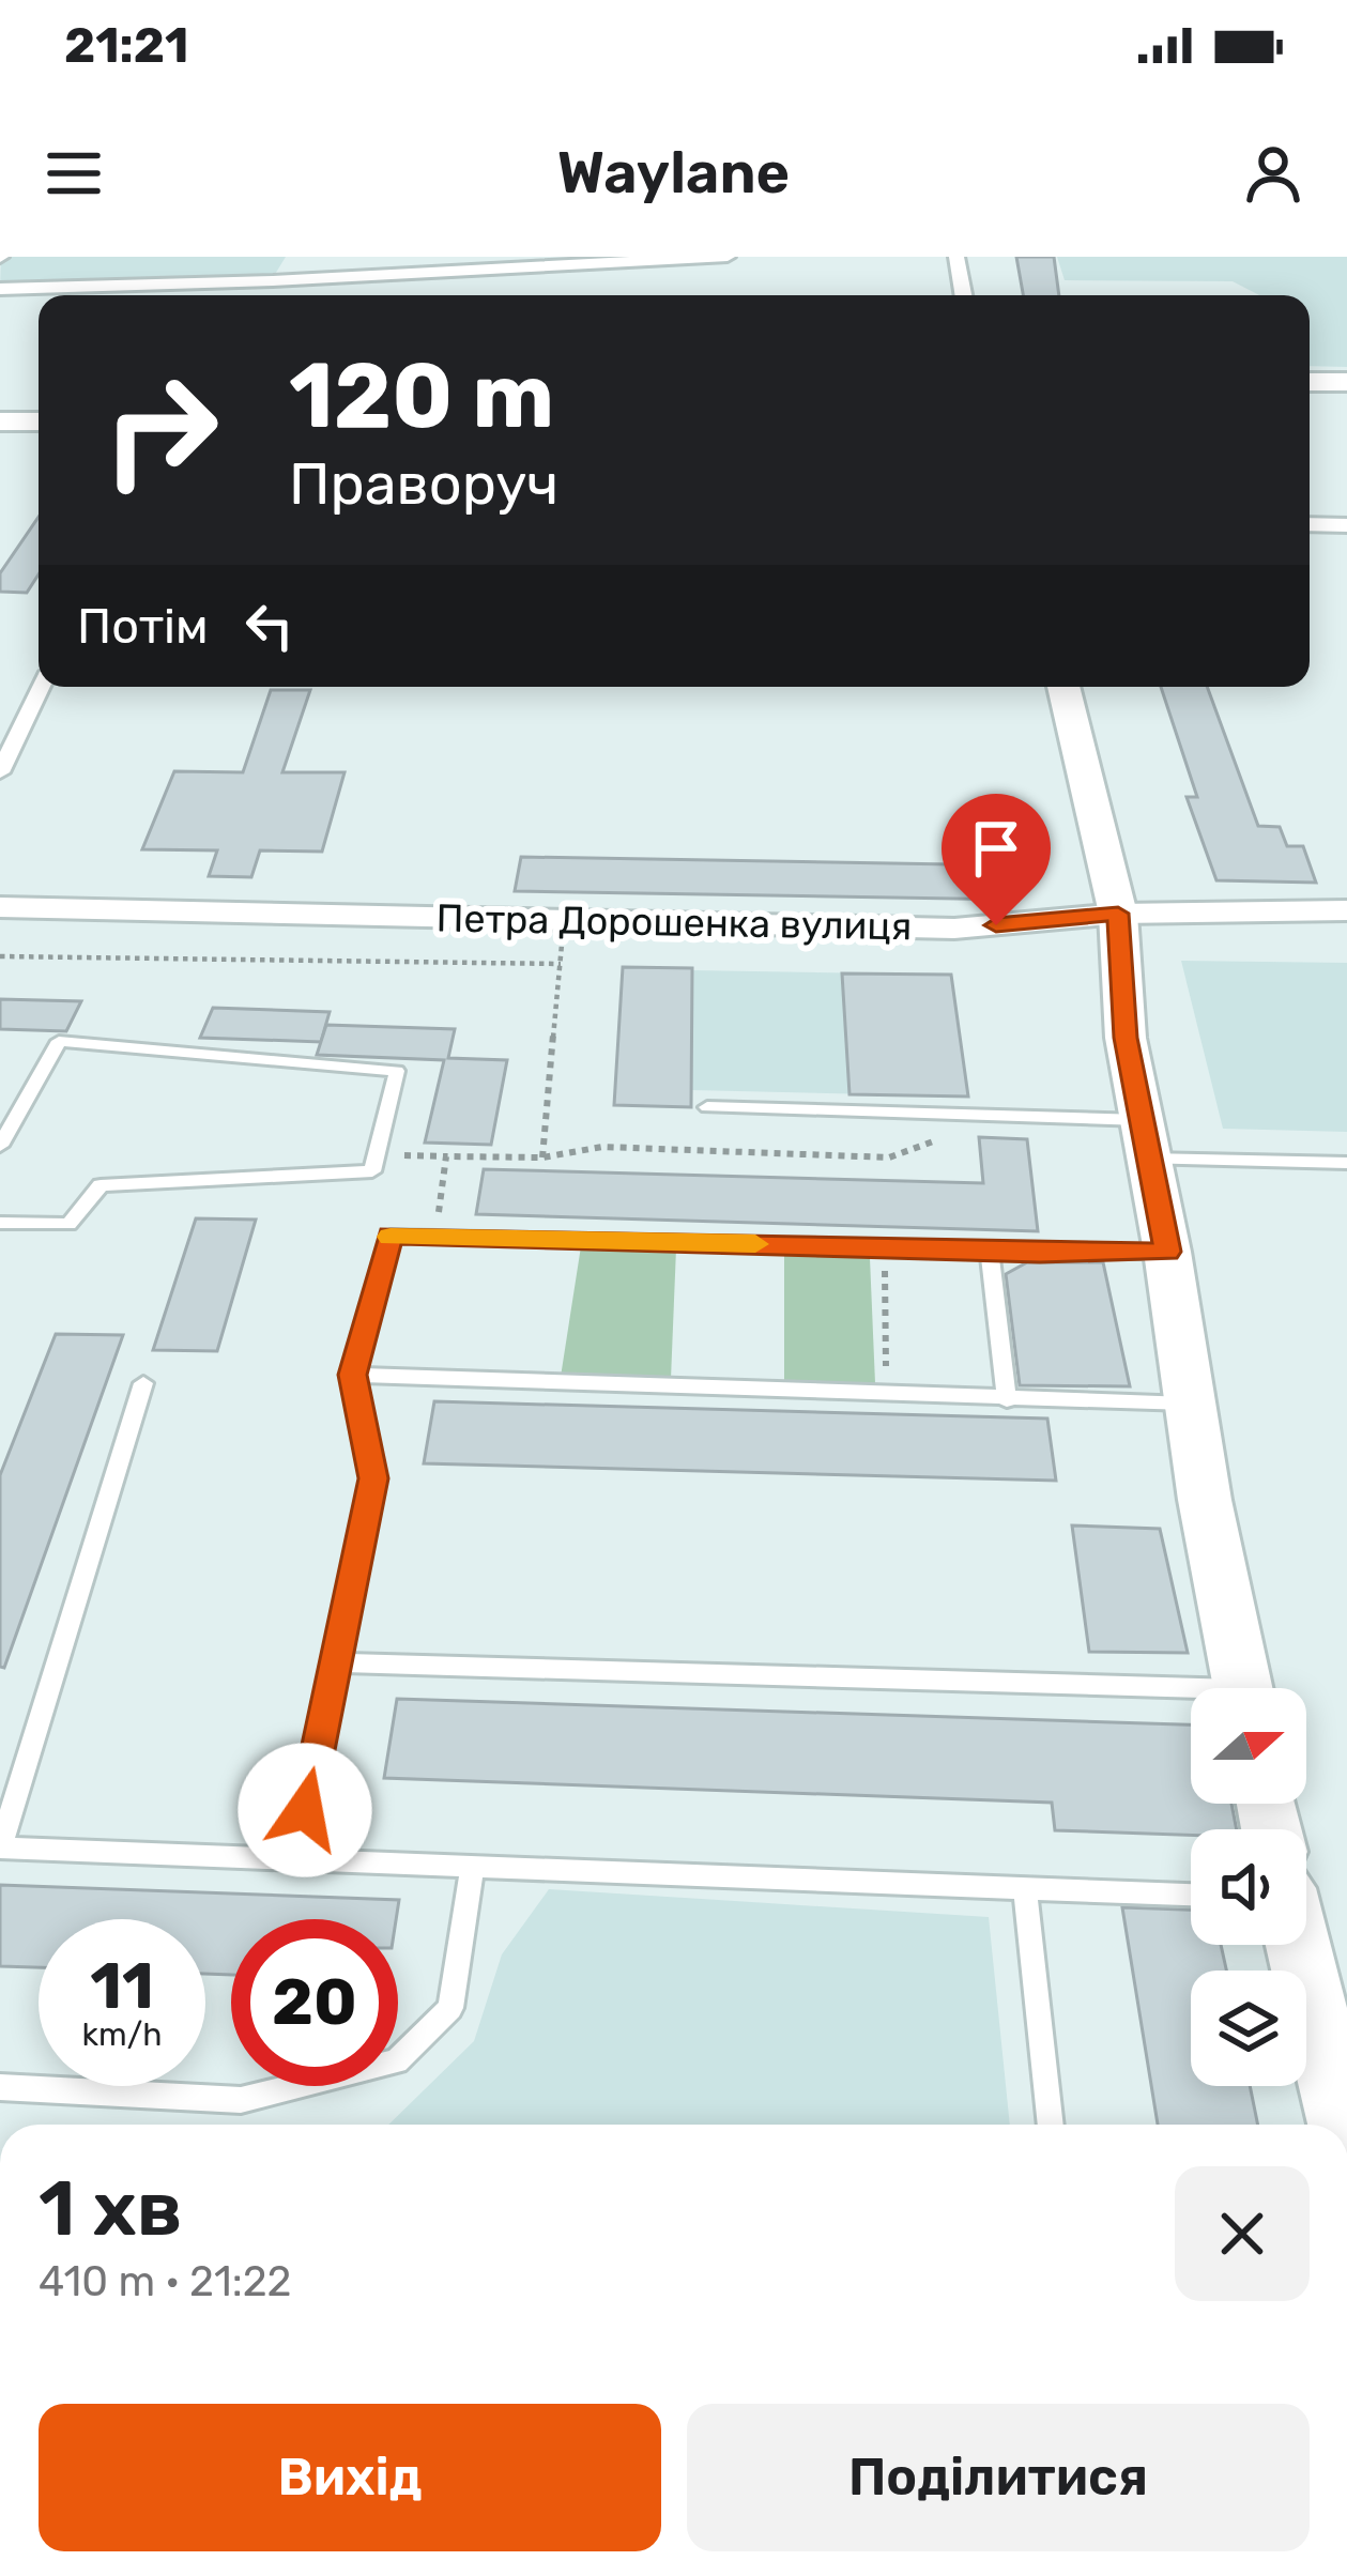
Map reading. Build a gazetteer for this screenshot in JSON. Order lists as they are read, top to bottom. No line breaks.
{"streets":{"street":["Петра Дорошенка вулиця"]},"north":"right","page":{"status":"21:21","header":"Waylane","turn":["120 m","Праворуч"],"then":"Потім","speed":"11 km/h","limit":"20","heading":["1 хв","410 m · 21:22"],"buttons":["Вихід","Поділитися"]}}
